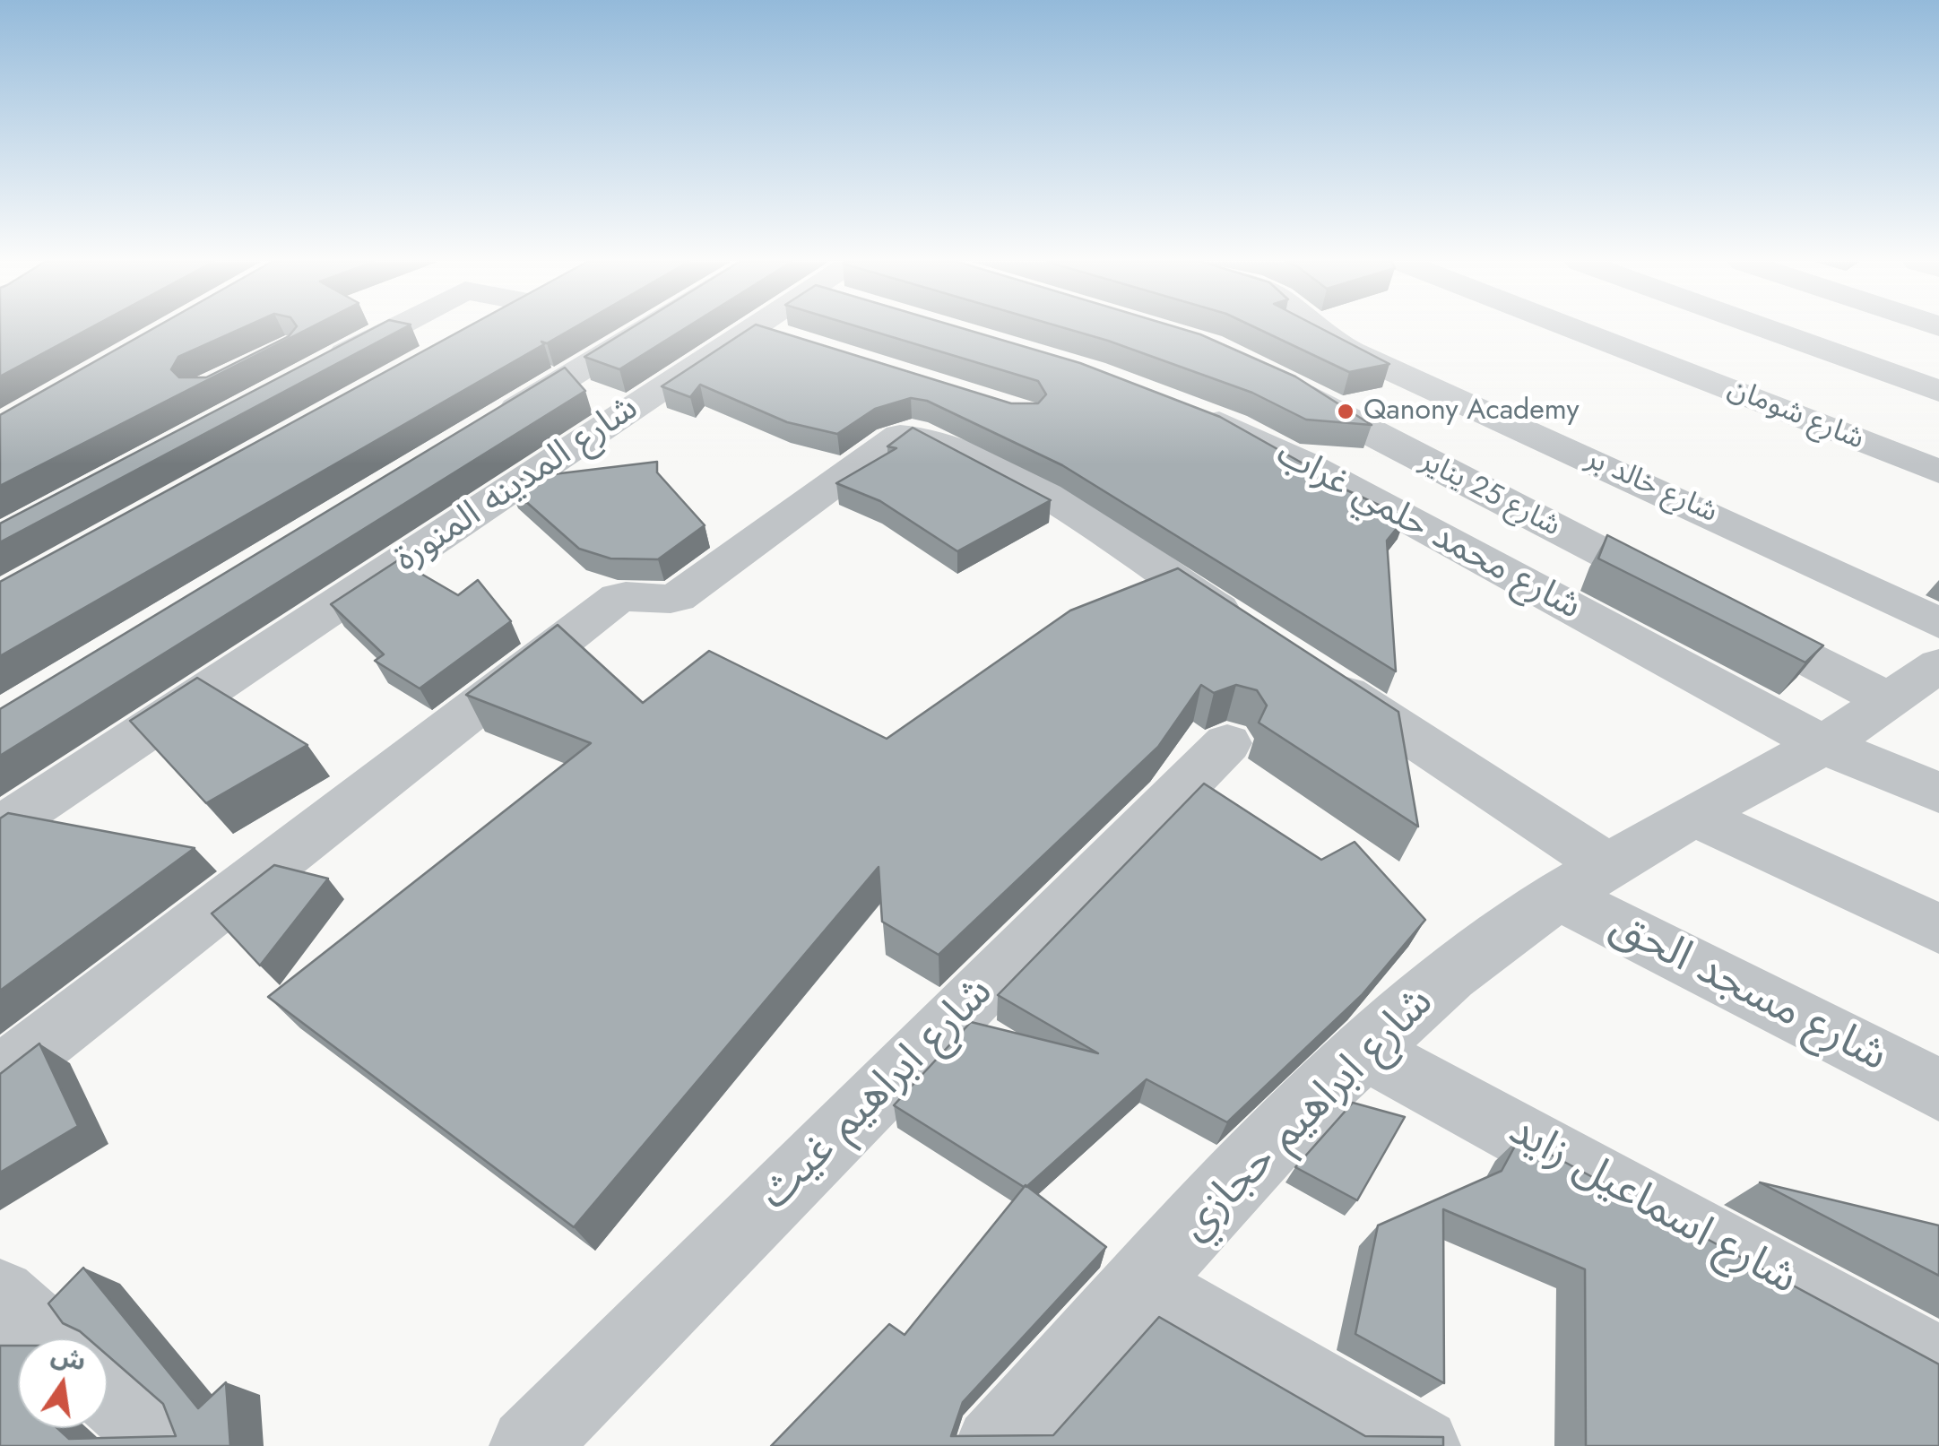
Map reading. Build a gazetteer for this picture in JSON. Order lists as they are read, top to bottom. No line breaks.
{"streets":{"street":["شارع شومان","شارع المدينه المنورة","شارع خالد بر","شارع 25 يناير","شارع محمد حلمي غراب","شارع مسجد الحق","شارع ابراهيم غيث","شارع ابراهيم حجازي","شارع اسماعيل زايد"]},"crossings":[["شارع 25 يناير","شارع ابراهيم حجازي"],["شارع محمد حلمي غراب","شارع ابراهيم حجازي"],["شارع مسجد الحق","شارع ابراهيم حجازي"],["شارع ابراهيم حجازي","شارع اسماعيل زايد"]],"places":["Qanony Academy"],"north":"top"}
